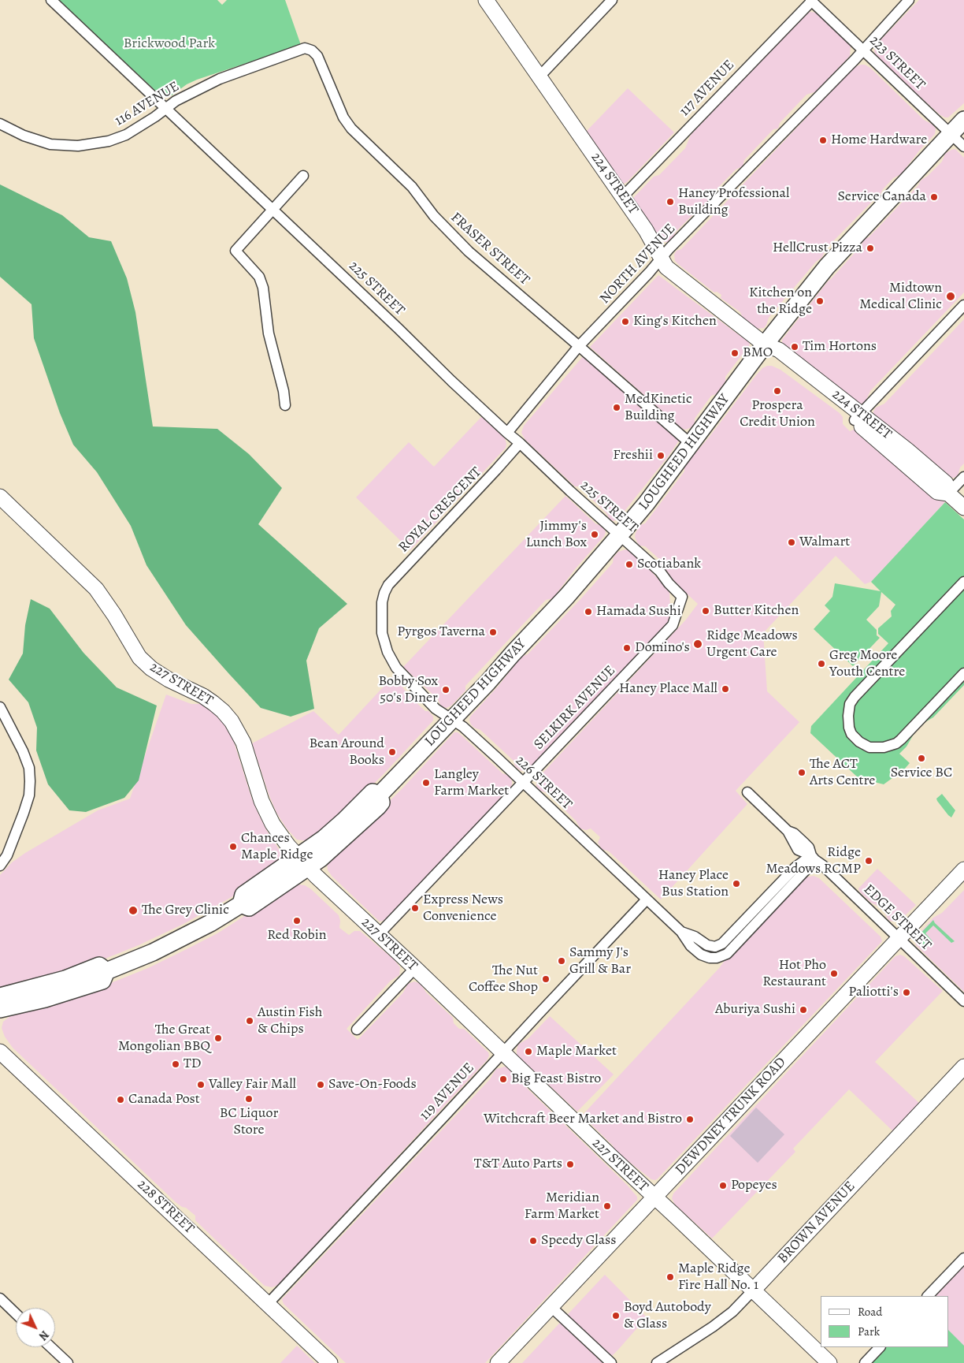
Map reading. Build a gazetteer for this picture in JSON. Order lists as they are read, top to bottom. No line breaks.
{"streets":{"main road":["224 STREET","LOUGHEED HIGHWAY","227 STREET","DEWDNEY TRUNK ROAD","228 STREET","BROWN AVENUE"],"street":["223 STREET","117 AVENUE","116 AVENUE","FRASER STREET","NORTH AVENUE","225 STREET","ROYAL CRESCENT","SELKIRK AVENUE","226 STREET","EDGE STREET","119 AVENUE"]},"crossings":[["223 STREET","117 AVENUE"],["223 STREET","NORTH AVENUE"],["223 STREET","LOUGHEED HIGHWAY"],["117 AVENUE","224 STREET"],["116 AVENUE","FRASER STREET"],["116 AVENUE","225 STREET"],["224 STREET","NORTH AVENUE"],["224 STREET","LOUGHEED HIGHWAY"],["FRASER STREET","NORTH AVENUE"],["FRASER STREET","LOUGHEED HIGHWAY"],["NORTH AVENUE","225 STREET"],["225 STREET","LOUGHEED HIGHWAY"],["225 STREET","ROYAL CRESCENT"],["225 STREET","SELKIRK AVENUE"],["LOUGHEED HIGHWAY","227 STREET"],["LOUGHEED HIGHWAY","226 STREET"],["ROYAL CRESCENT","226 STREET"],["227 STREET","SELKIRK AVENUE"],["227 STREET","119 AVENUE"],["227 STREET","DEWDNEY TRUNK ROAD"],["227 STREET","BROWN AVENUE"],["SELKIRK AVENUE","226 STREET"],["226 STREET","EDGE STREET"],["226 STREET","119 AVENUE"],["EDGE STREET","DEWDNEY TRUNK ROAD"],["119 AVENUE","228 STREET"]],"parks":["Brickwood Park"],"places":["Home Hardware","Service Canada","Haney Professional Building","HellCrust Pizza","Midtown Medical Clinic","Kitchen on the Ridge","King's Kitchen","Tim Hortons","BMO","Prospera Credit Union","MedKinetic Building","Freshii","Jimmy's Lunch Box","Walmart","Scotiabank","Butter Kitchen","Hamada Sushi","Pyrgos Taverna","Ridge Meadows Urgent Care","Domino's","Greg Moore Youth Centre","Haney Place Mall","Bobby Sox 50's Diner","Bean Around Books","Service BC","The ACT Arts Centre","Langley Farm Market","Chances Maple Ridge","Ridge Meadows RCMP","Haney Place Bus Station","Express News Convenience","The Grey Clinic","Red Robin","Sammy J's Grill & Bar","Hot Pho Restaurant","The Nut Coffee Shop","Paliotti's","Aburiya Sushi","Austin Fish & Chips","The Great Mongolian BBQ","Maple Market","TD","Big Feast Bistro","Valley Fair Mall","Save-On-Foods","BC Liquor Store","Canada Post","Witchcraft Beer Market and Bistro","T&T Auto Parts","Popeyes","Meridian Farm Market","Speedy Glass","Maple Ridge Fire Hall No. 1","Boyd Autobody & Glass"],"legend":["Road","Park"],"north":"bottom right"}
